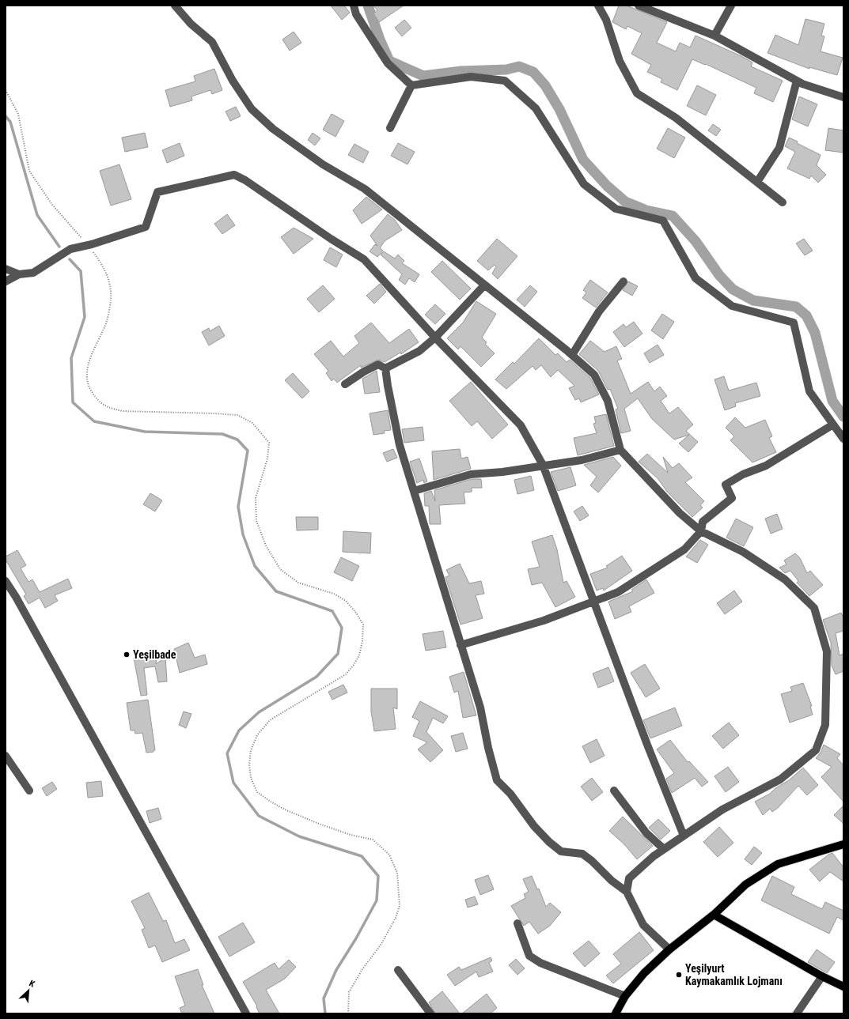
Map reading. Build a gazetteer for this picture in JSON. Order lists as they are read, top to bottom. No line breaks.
{"places":["Yeşilbade","Yeşilyurt Kaymakamlık Lojmanı"],"north":"top right"}
